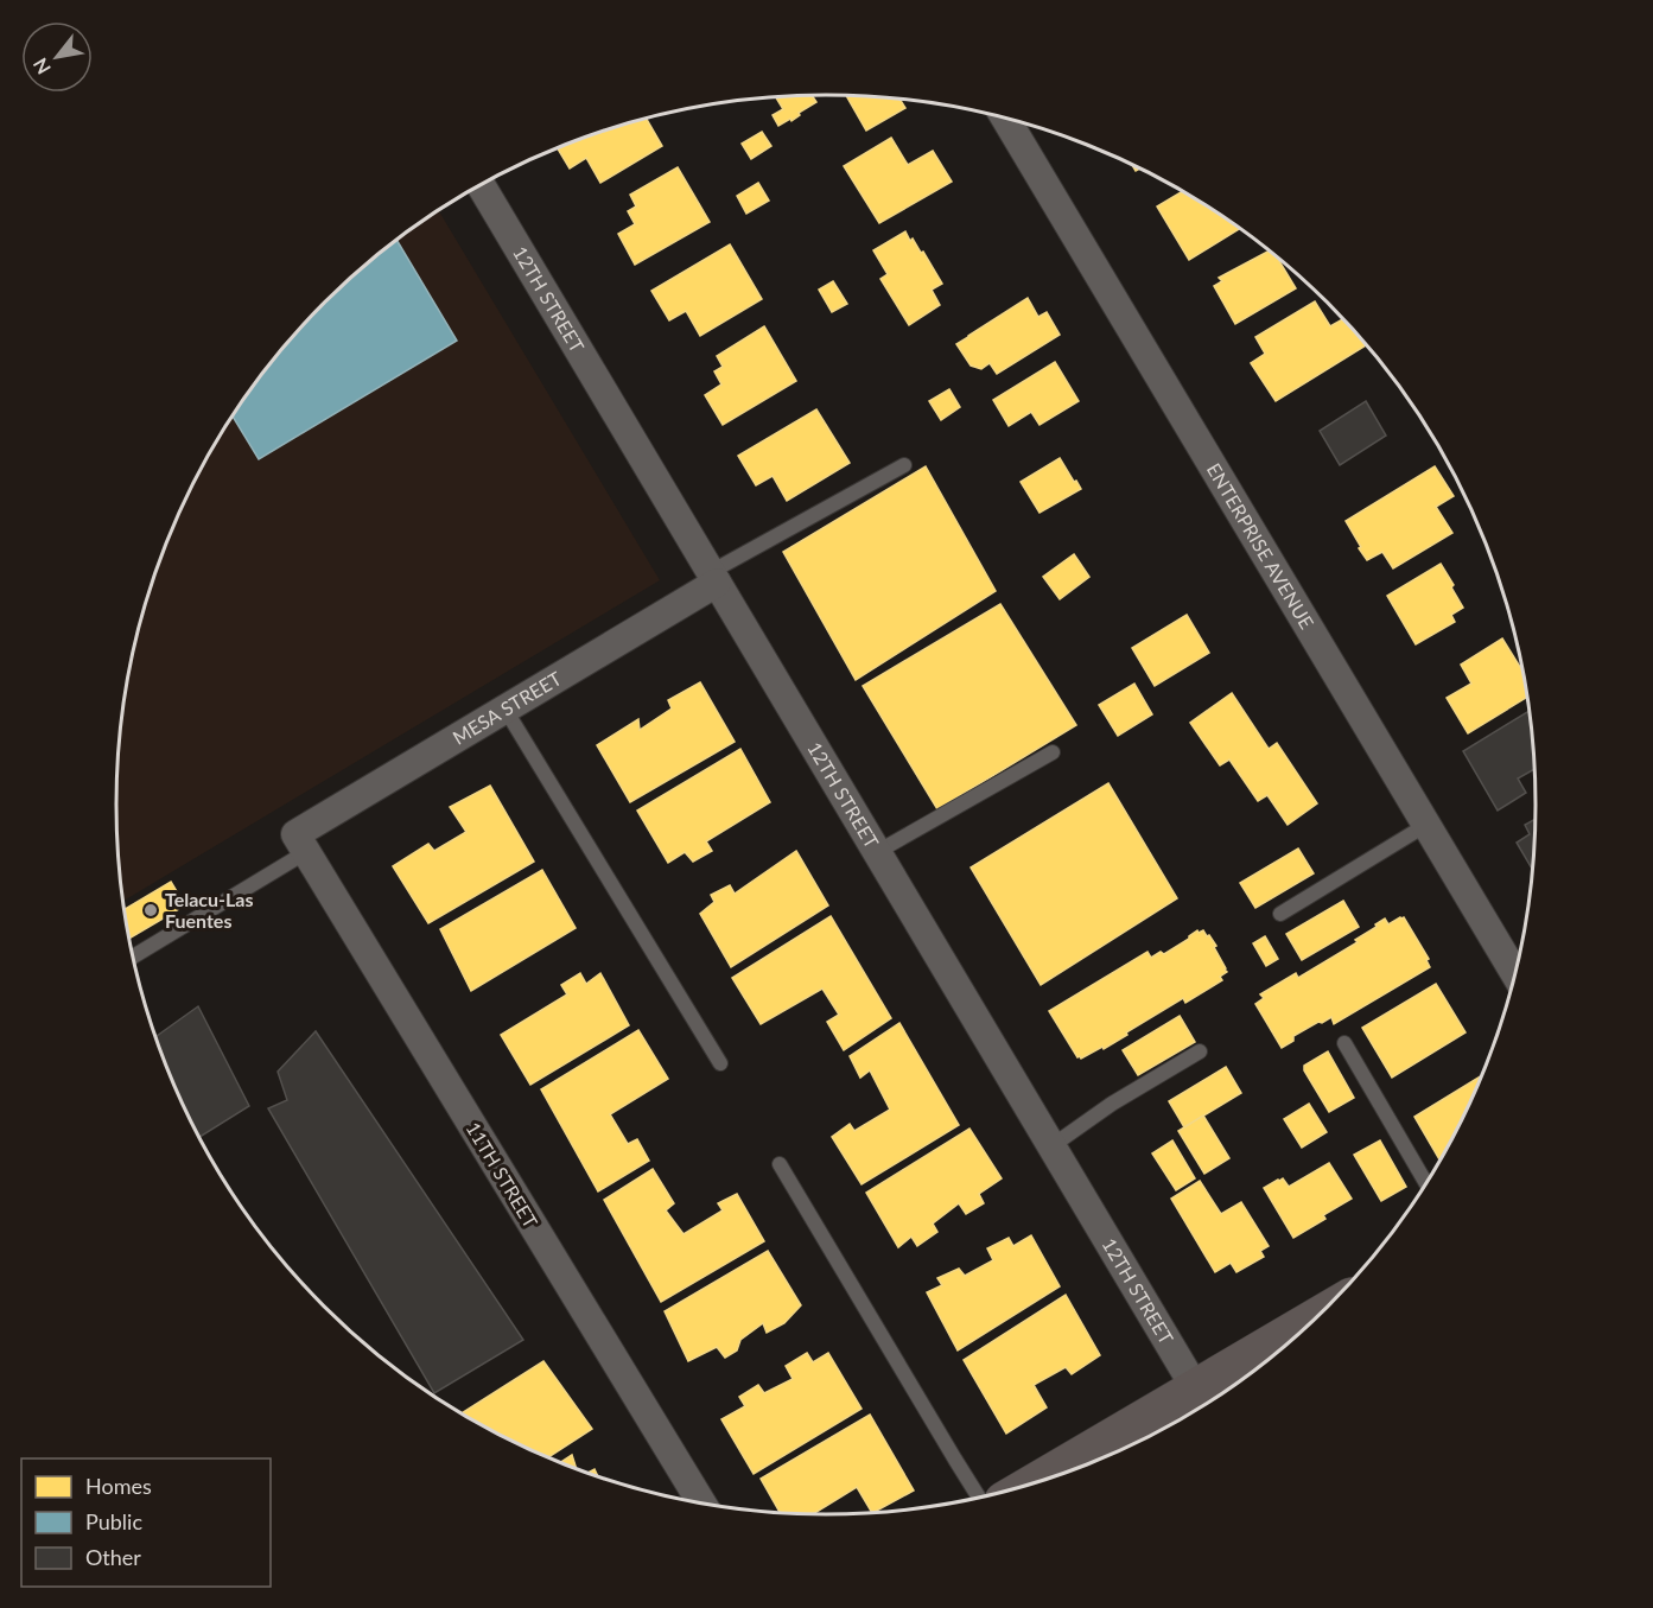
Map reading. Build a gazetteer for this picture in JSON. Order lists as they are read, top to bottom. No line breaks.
{"streets":{"street":["12TH STREET","ENTERPRISE AVENUE","MESA STREET","11TH STREET"]},"crossings":[["12TH STREET","MESA STREET"],["MESA STREET","11TH STREET"]],"places":["Telacu-Las Fuentes"],"legend":["Homes","Public","Other"],"north":"bottom left"}
